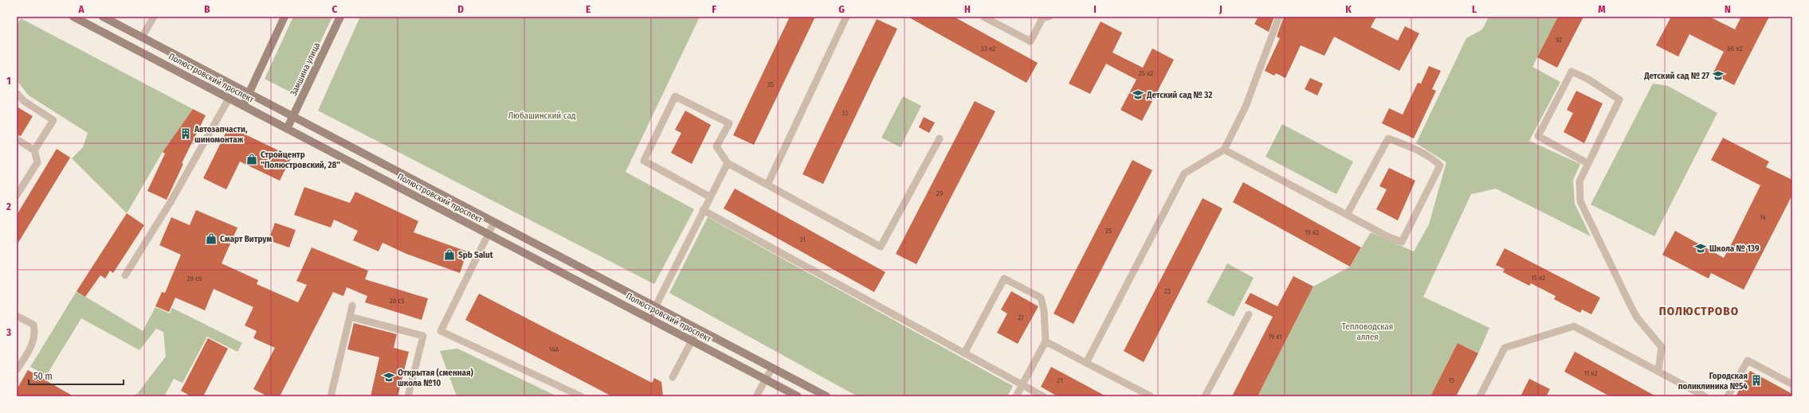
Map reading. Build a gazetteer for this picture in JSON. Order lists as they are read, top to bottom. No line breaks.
{"streets":{"main road":["Замшина улица","Полюстровский проспект"]},"crossings":[["Замшина улица","Полюстровский проспект"]],"districts":["ПОЛЮСТРОВО"],"parks":["Любашинский сад","Тепловодская аллея"],"places":{"school or university":["Детский сад № 27","Детский сад № 32","Школа № 139","Открытая (сменная) школа №10"],"building":["Автозапчасти, шиномонтаж","Городская поликлиника №54"],"shop":["Стройцентр \"Полюстровский, 28\"","Смарт Витрум","Spb Salut"]},"house_numbers":["92","33 к2","86 к2","25 к2","35","33","29","14","25","19 к2","31","15 к2","28 с6","23","28 с5","27","19 к1","14А","11 к2","21","15"],"scale_bar":"50 m","grid":{"columns":["A","B","C","D","E","F","G","H","I","J","K","L","M","N"],"rows":["1","2","3"]}}
